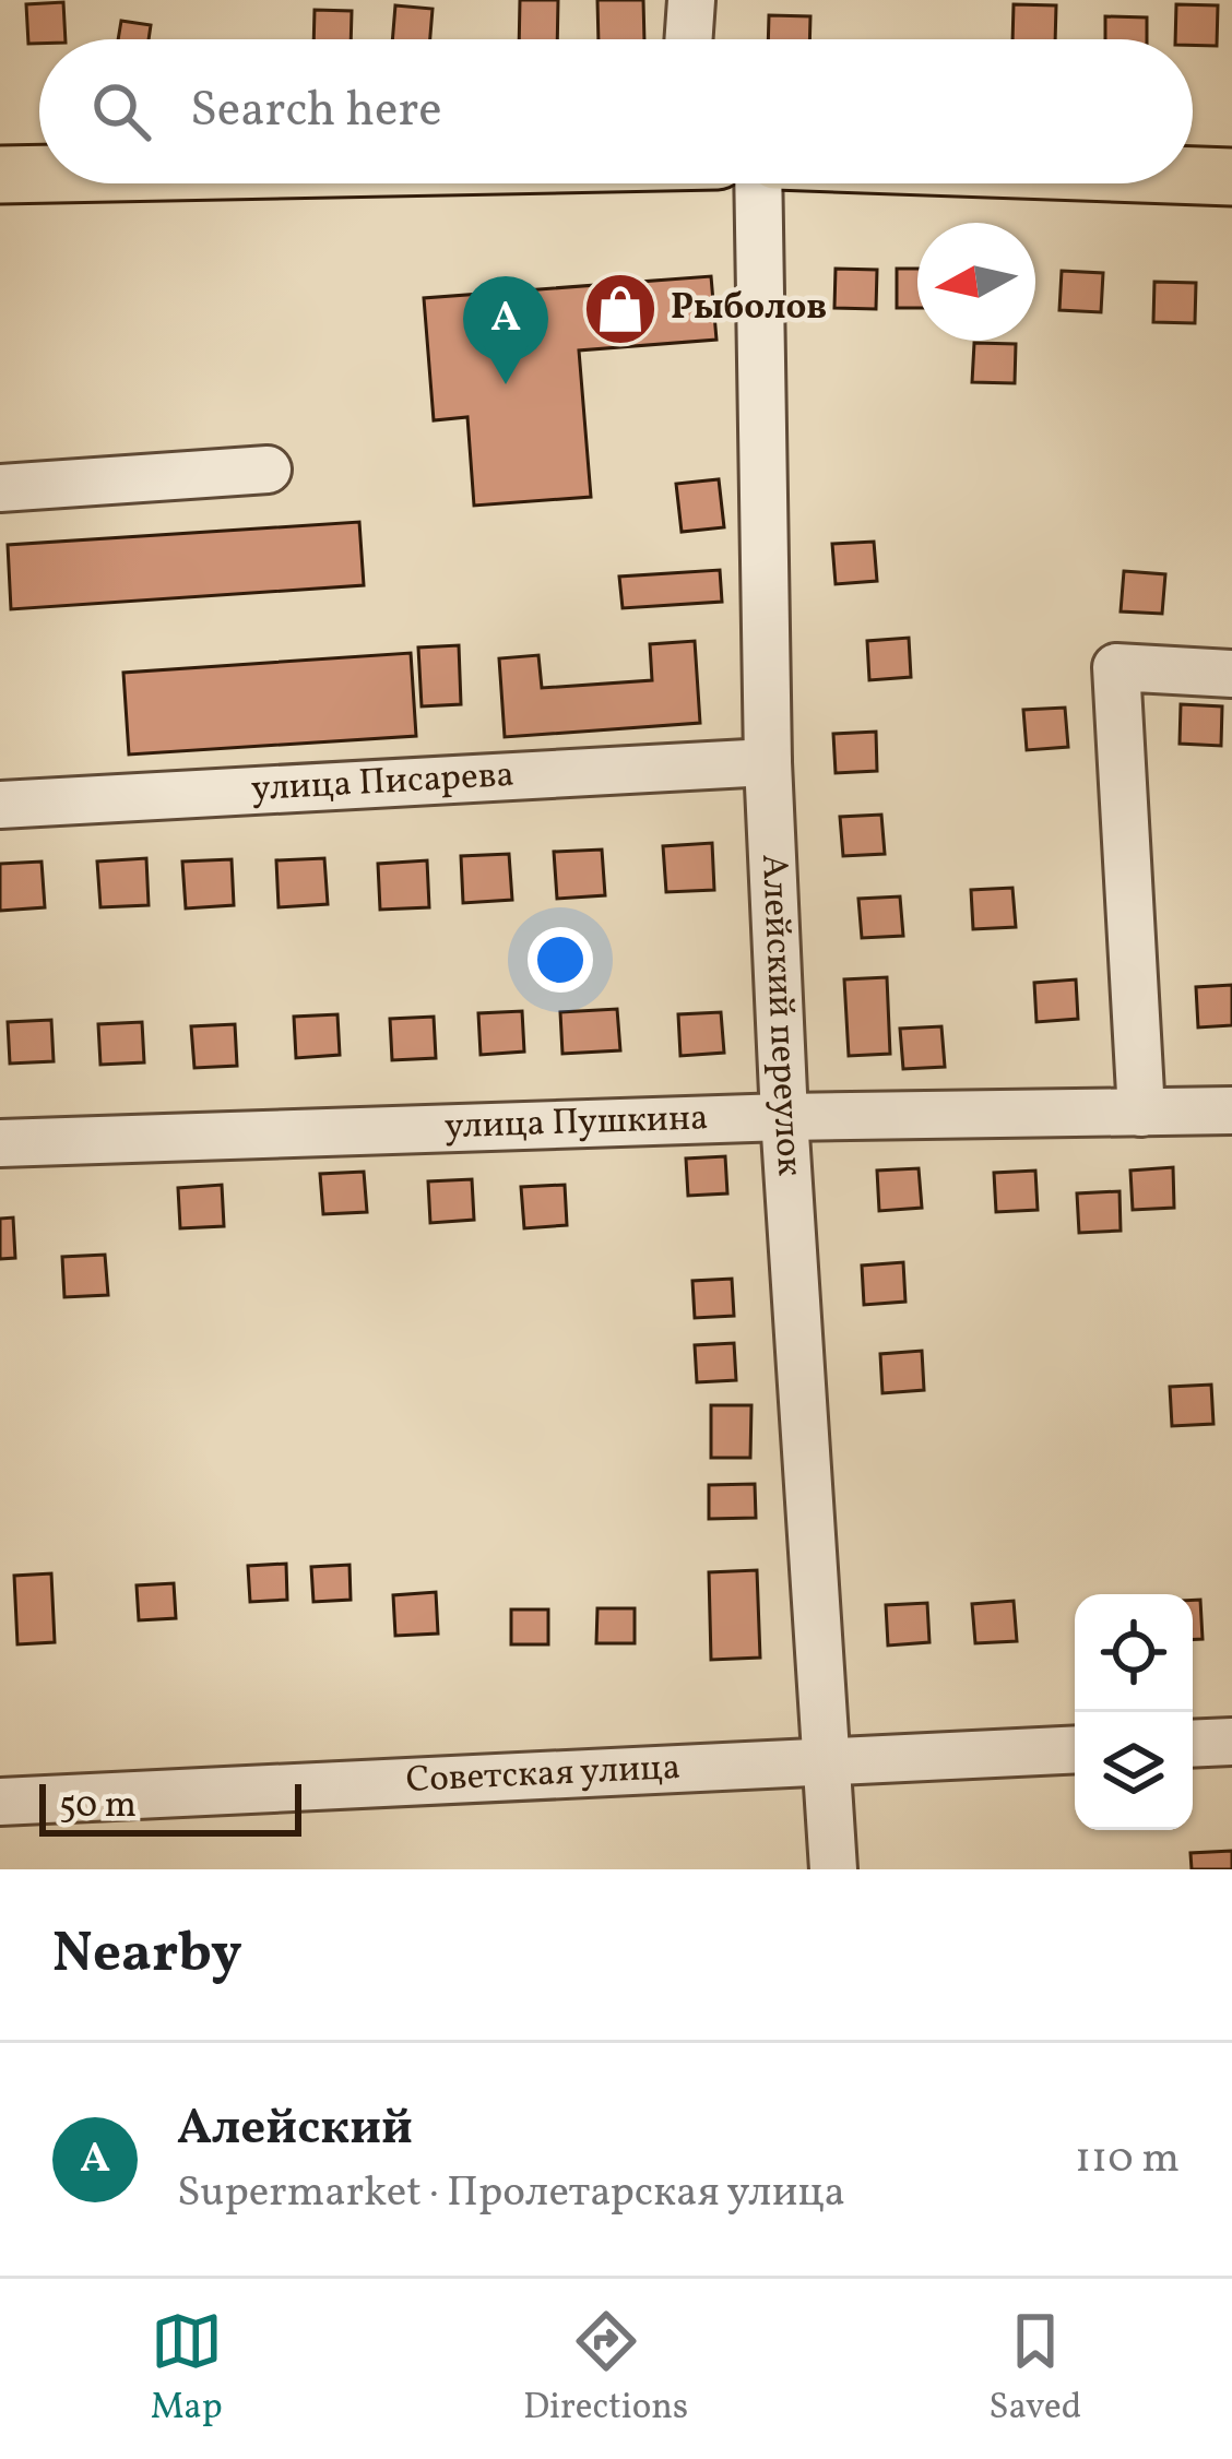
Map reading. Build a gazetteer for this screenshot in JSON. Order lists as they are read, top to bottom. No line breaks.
{"streets":{"street":["улица Писарева","Алейский переулок","улица Пушкина","Советская улица"]},"crossings":[["улица Писарева","Алейский переулок"],["Алейский переулок","улица Пушкина"],["Алейский переулок","Советская улица"]],"places":{"shop":["Рыболов"]},"scale_bar":"50 m","north":"left","page":{"search":"Search here","pins":"A","scale":"50 m","heading":"Nearby","list":[{"mark":"A","name":"Алейский","note":"Supermarket · Пролетарская улица","value":"110 m"}],"nav":["Map","Directions","Saved"]}}
